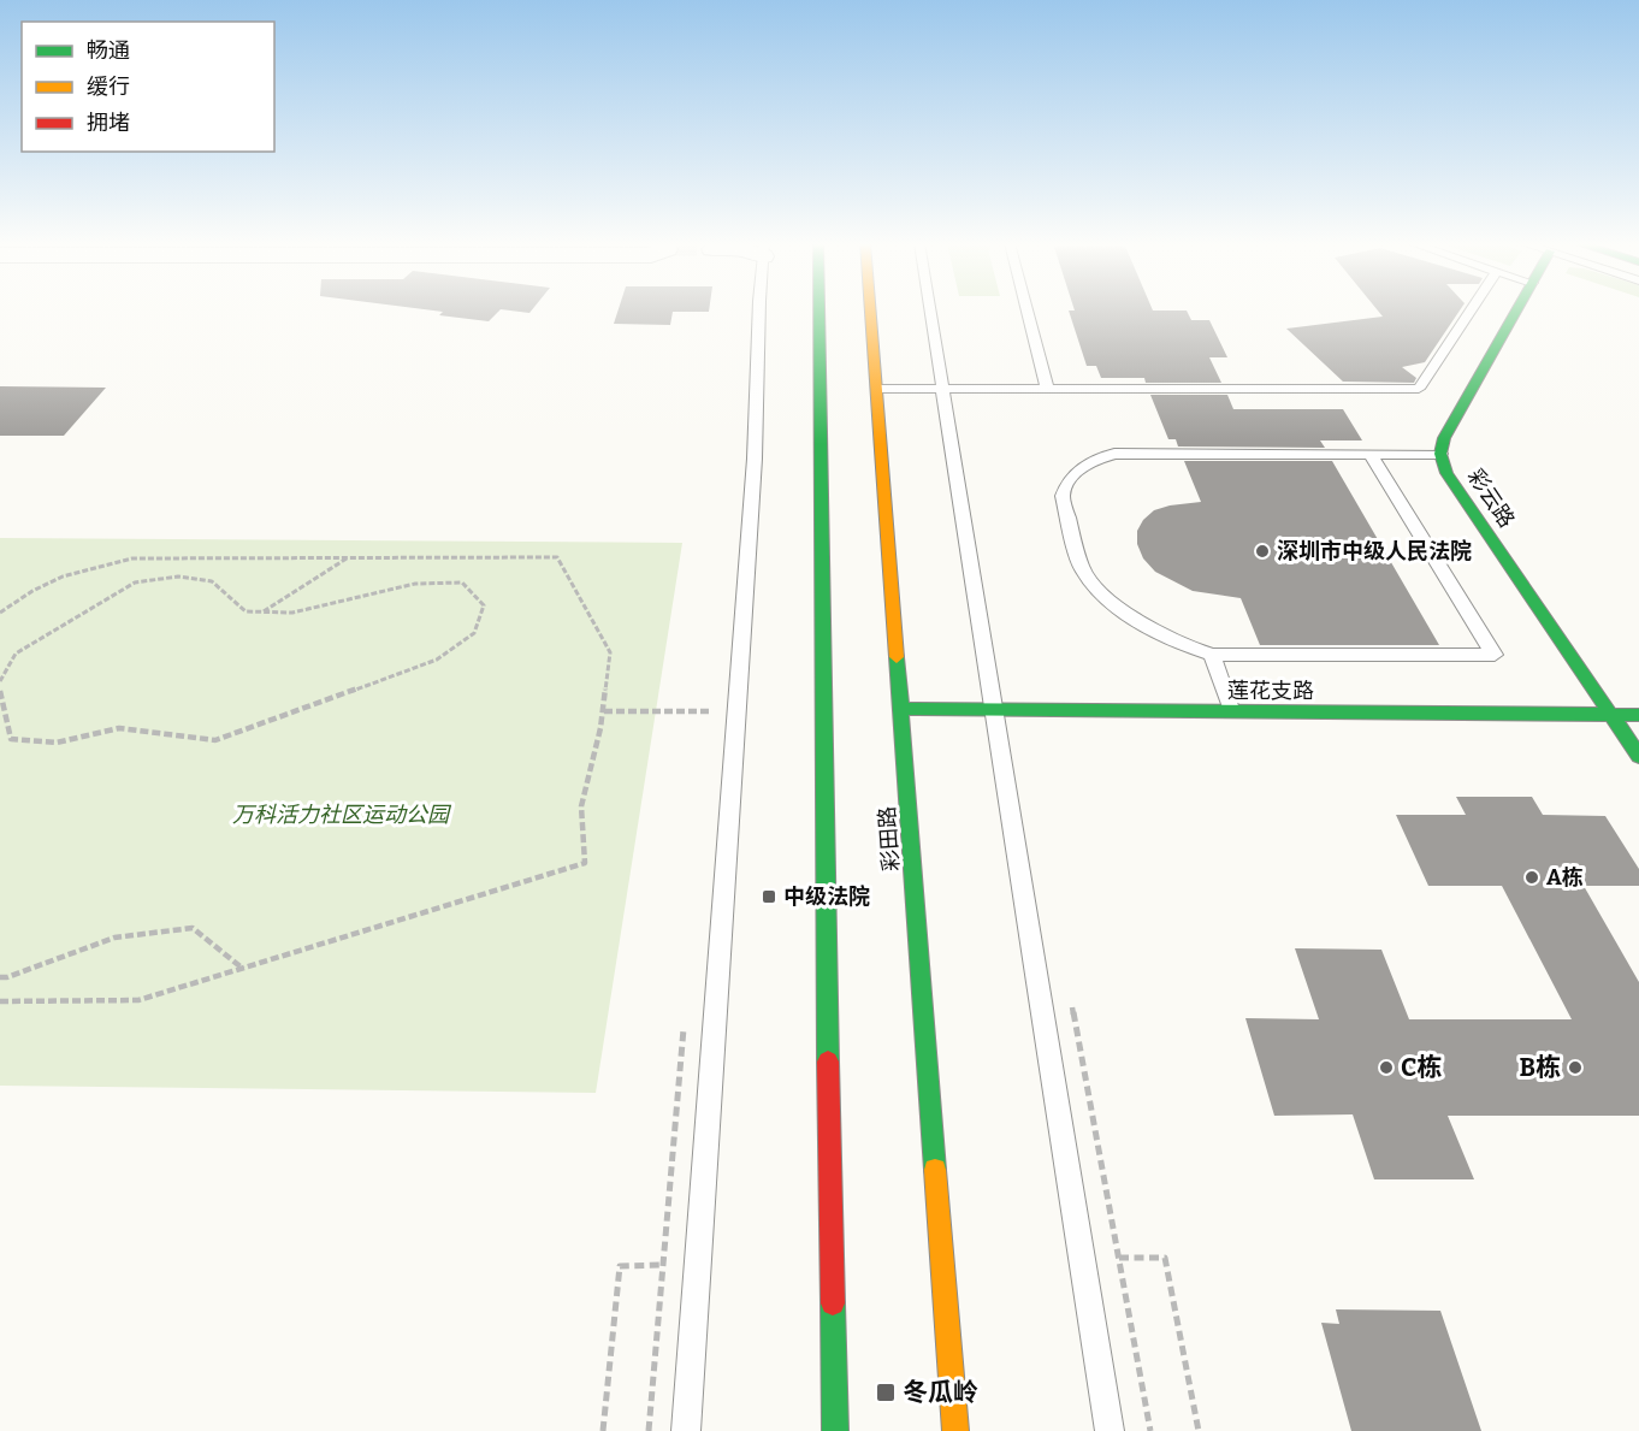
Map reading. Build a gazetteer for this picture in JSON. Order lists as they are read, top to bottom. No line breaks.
{"streets":{"main road":["彩云路","莲花支路","彩田路"]},"crossings":[["彩云路","莲花支路"],["莲花支路","彩田路"]],"parks":["万科活力社区运动公园"],"places":{"other":["深圳市中级人民法院","A栋","C栋","B栋"],"transit":["中级法院","冬瓜岭"]},"legend":["畅通","缓行","拥堵"]}
